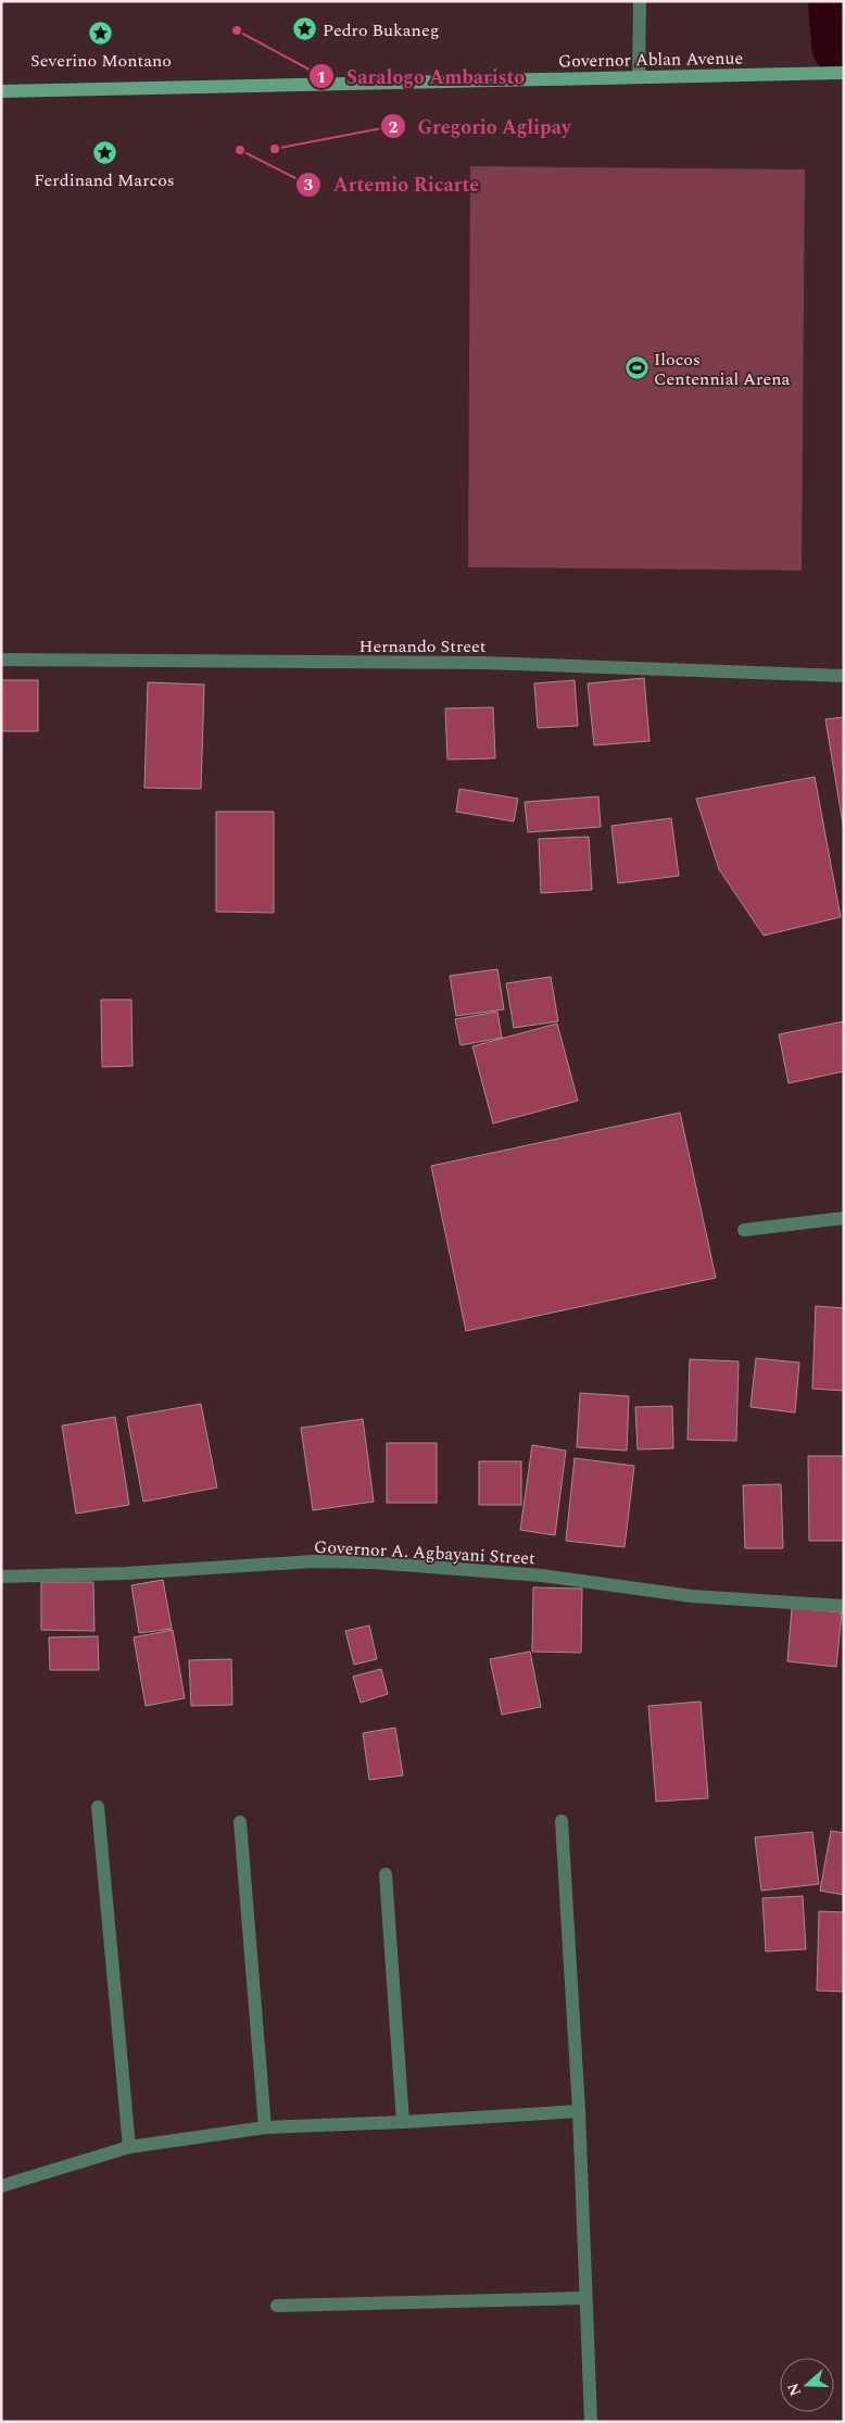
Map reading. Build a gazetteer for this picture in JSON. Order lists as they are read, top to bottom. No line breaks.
{"streets":{"main road":["Governor Ablan Avenue"],"street":["Hernando Street","Governor A. Agbayani Street"]},"places":{"place":["Pedro Bukaneg","Severino Montano","Ferdinand Marcos"],"other":["Saralogo Ambaristo","Gregorio Aglipay","Artemio Ricarte"],"sports":["Ilocos Centennial Arena"]},"north":"left"}
